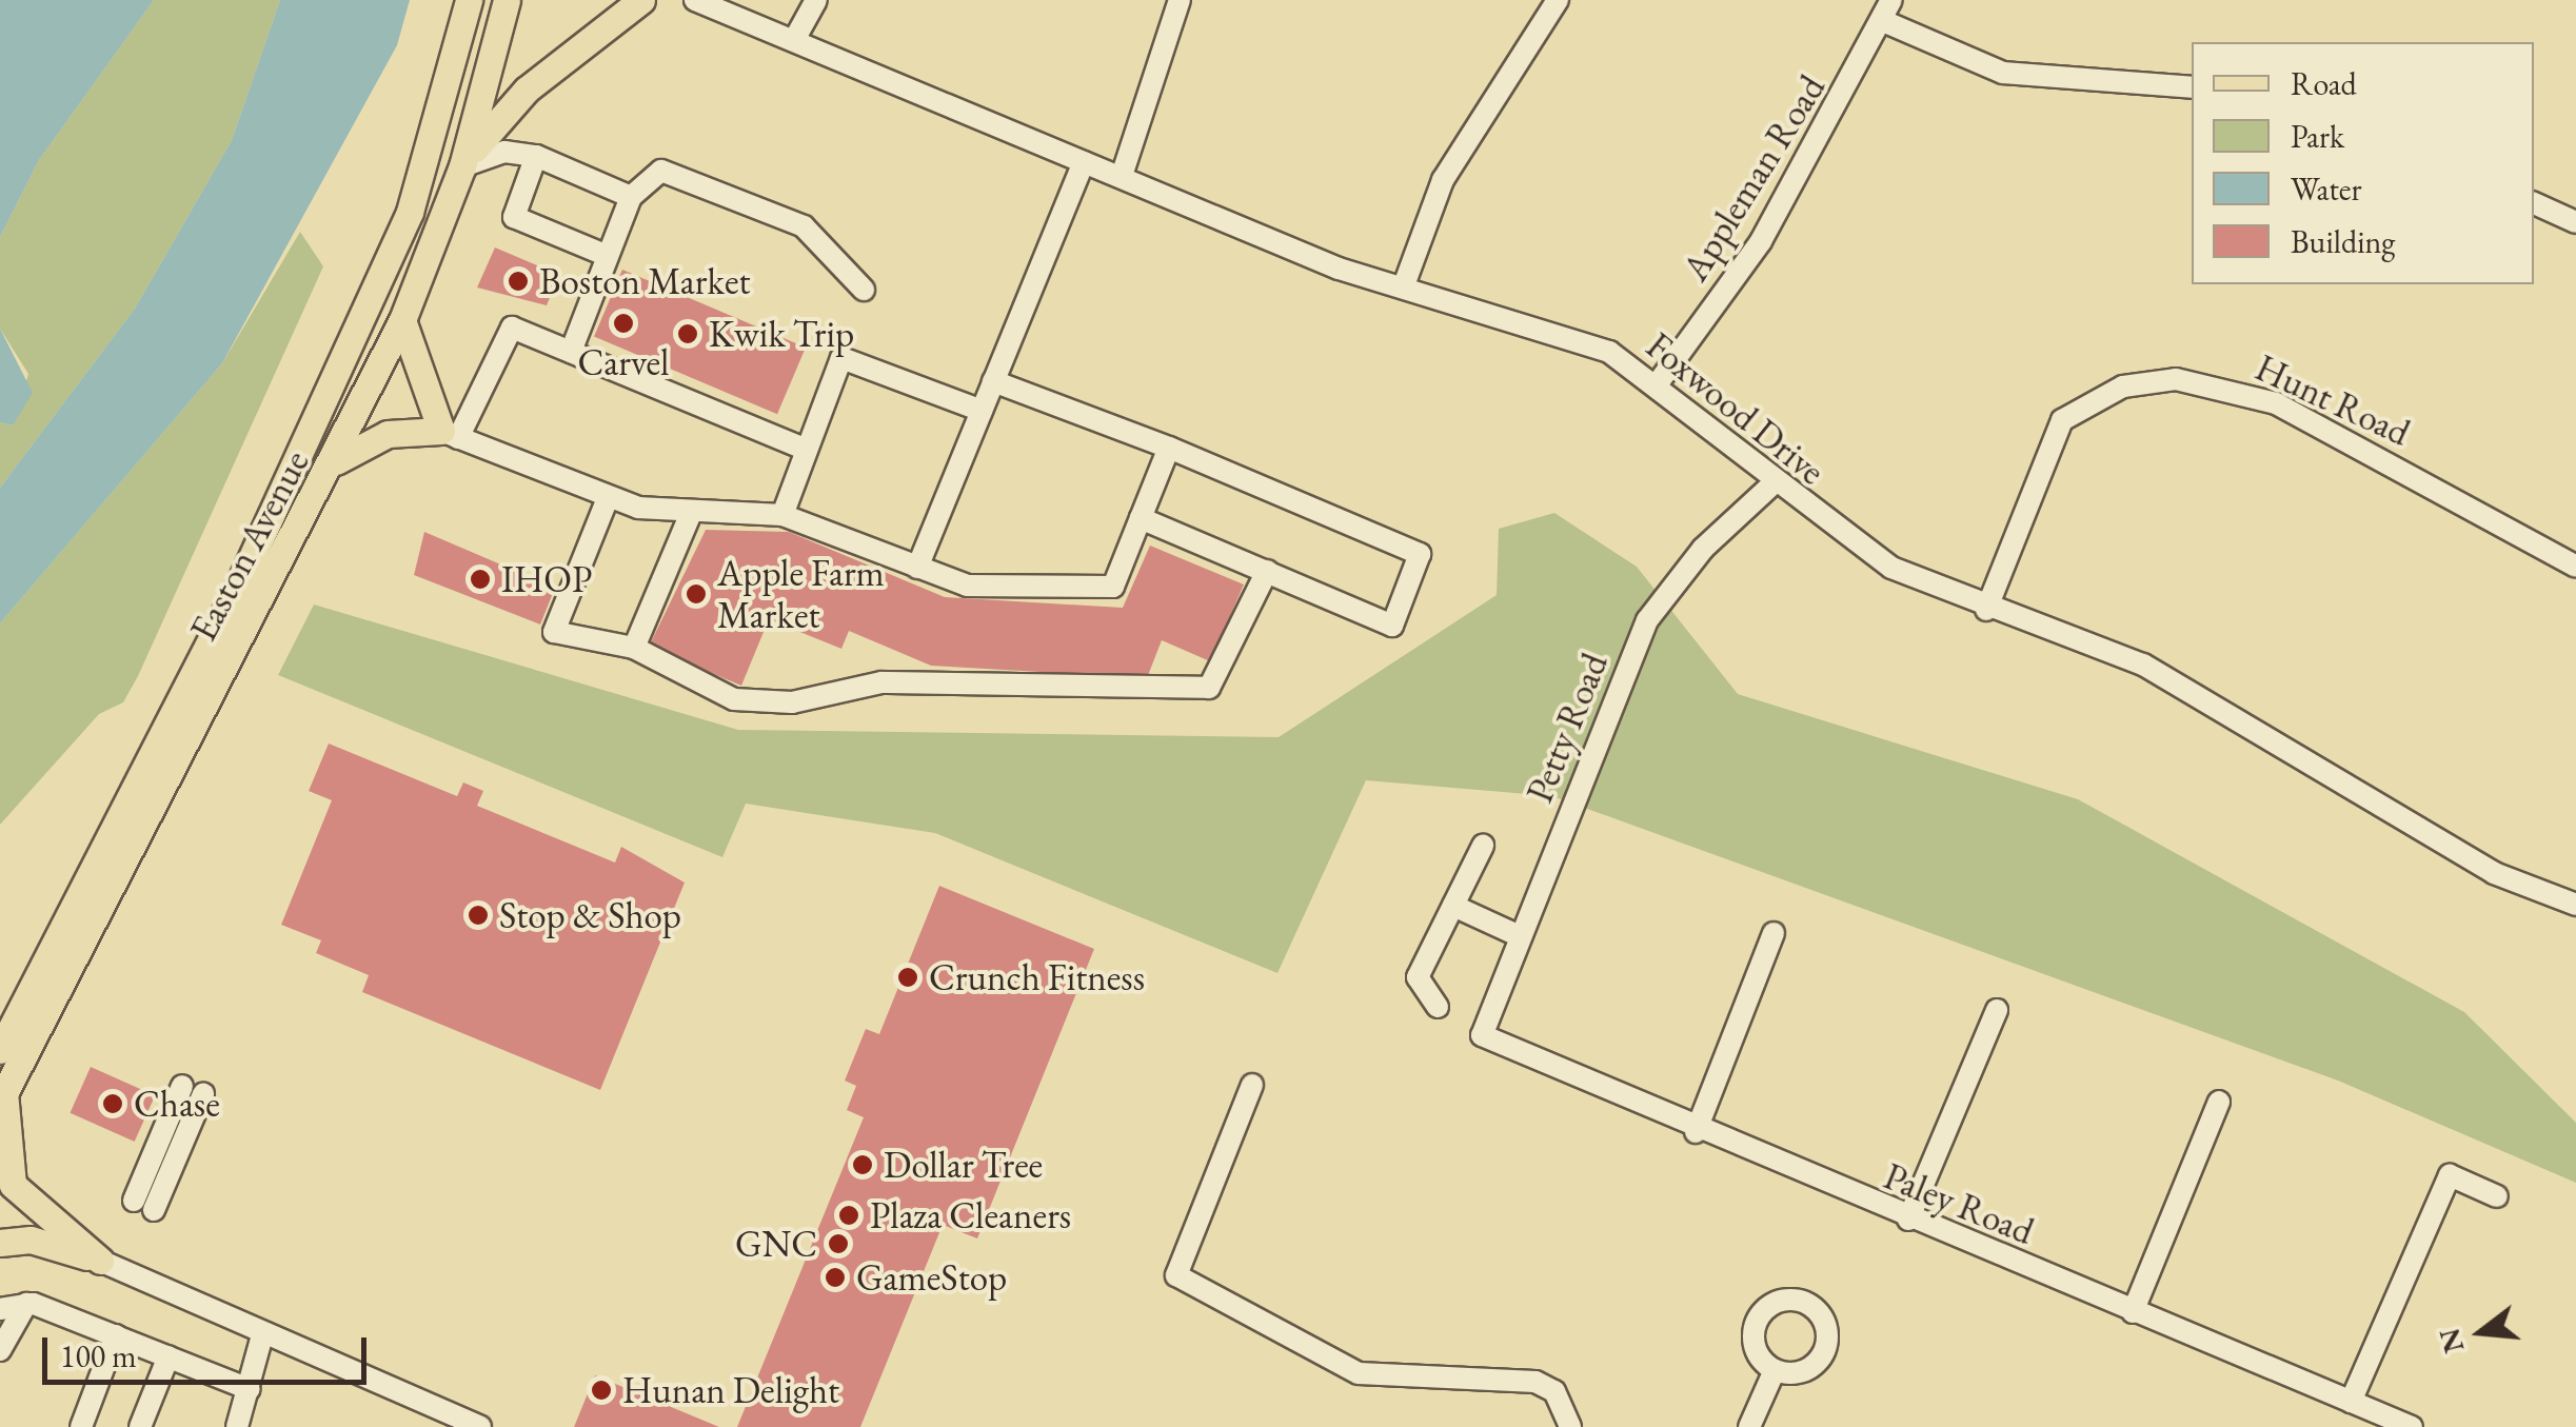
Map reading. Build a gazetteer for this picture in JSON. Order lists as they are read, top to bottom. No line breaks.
{"streets":{"main road":["Easton Avenue"],"street":["Appleman Road","Hunt Road","Foxwood Drive","Petty Road","Paley Road"]},"crossings":[["Appleman Road","Foxwood Drive"],["Hunt Road","Foxwood Drive"],["Foxwood Drive","Petty Road"],["Petty Road","Paley Road"]],"places":["Boston Market","Carvel","Kwik Trip","IHOP","Apple Farm Market","Stop & Shop","Crunch Fitness","Chase","Dollar Tree","Plaza Cleaners","GNC","GameStop","Hunan Delight"],"legend":["Road","Park","Water","Building"],"scale_bar":"100 m","north":"left"}
